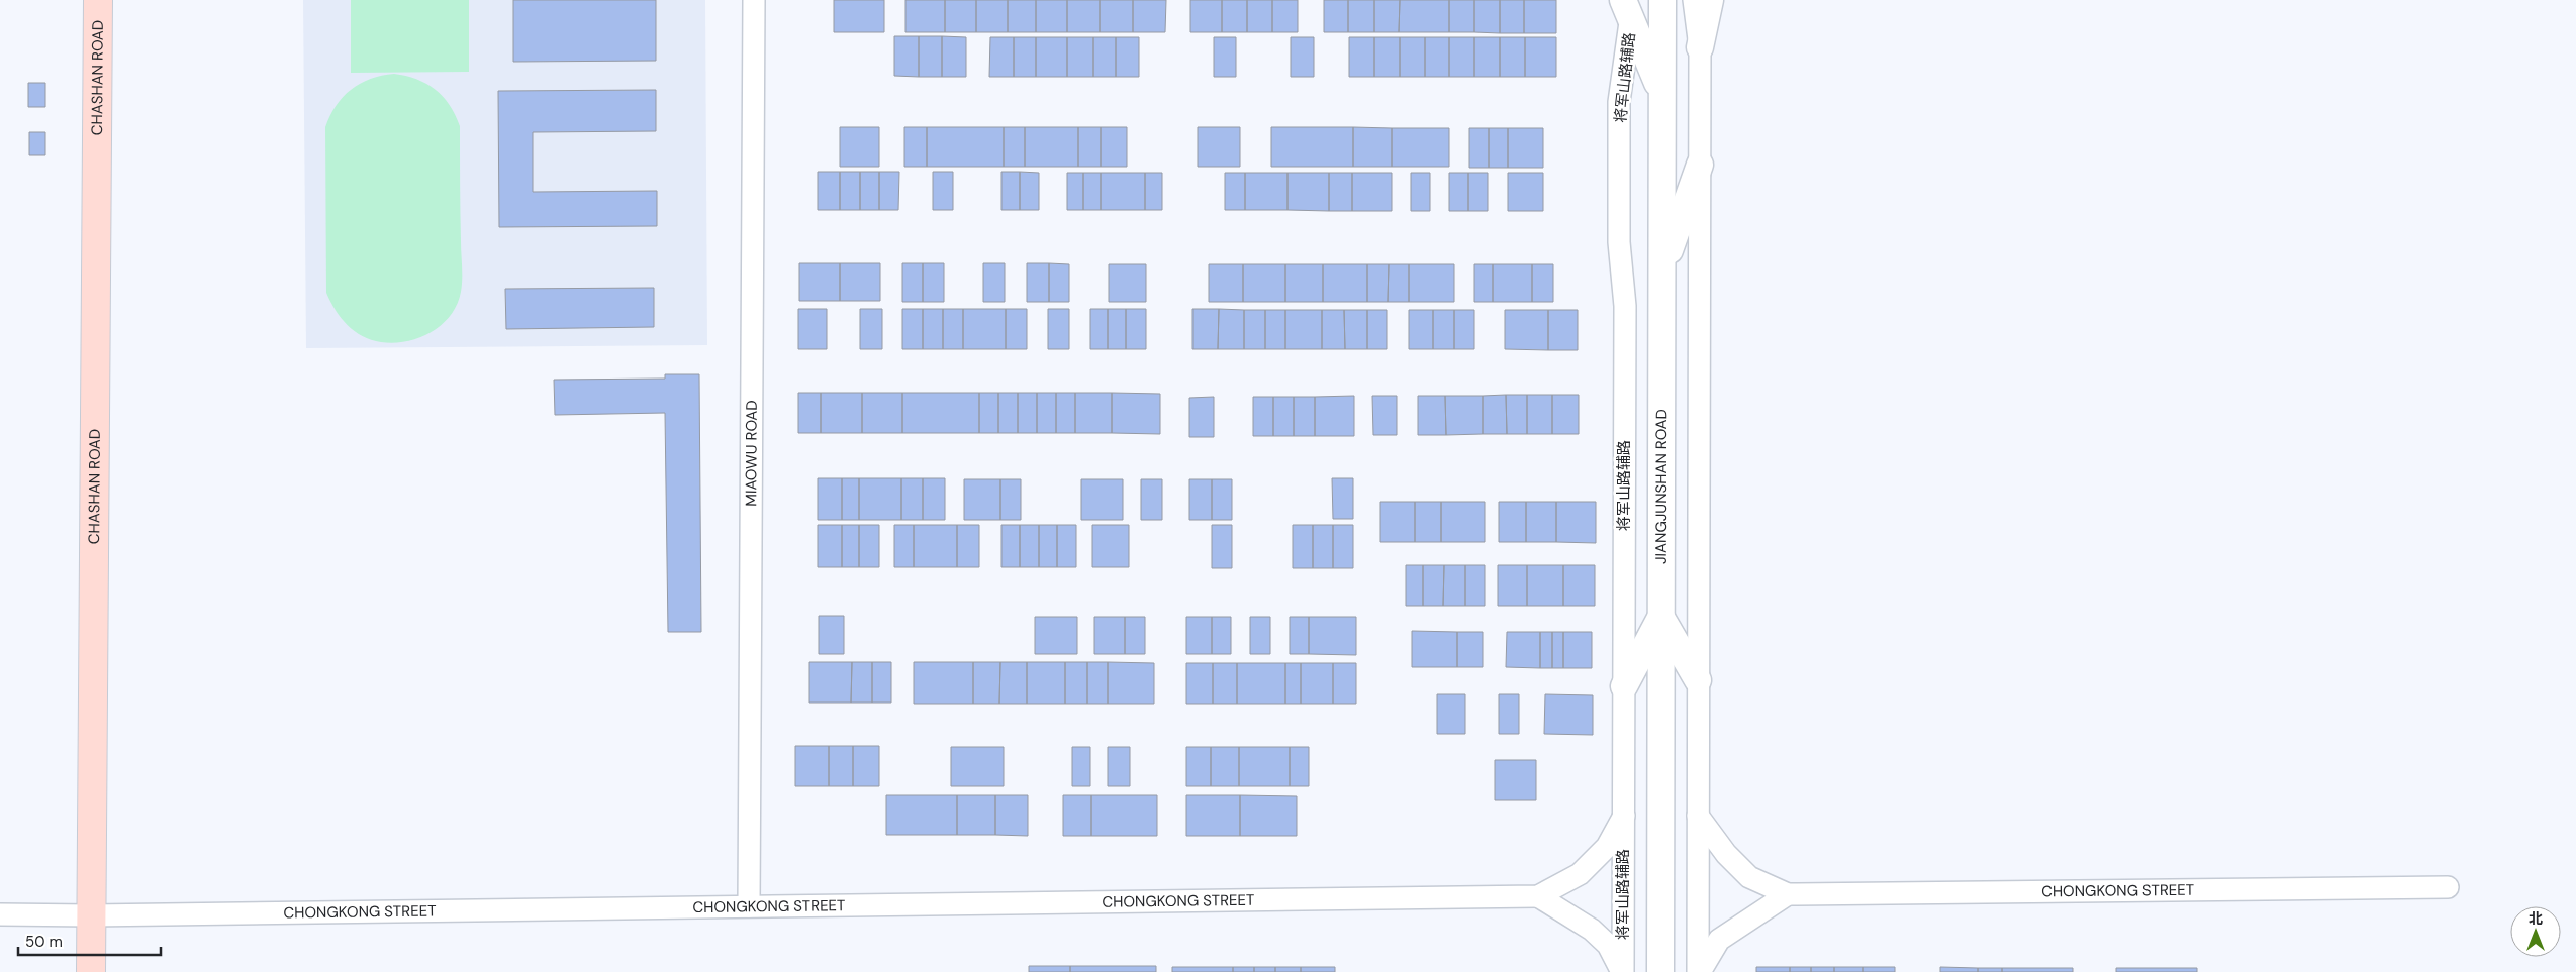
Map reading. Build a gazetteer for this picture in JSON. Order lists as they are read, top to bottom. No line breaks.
{"streets":{"main road":["CHASHAN ROAD"],"street":["将军山路辅路","MIAOWU ROAD","JIANGJUNSHAN ROAD","CHONGKONG STREET"]},"crossings":[["CHASHAN ROAD","CHONGKONG STREET"],["将军山路辅路","CHONGKONG STREET"],["MIAOWU ROAD","CHONGKONG STREET"]],"scale_bar":"50 m","north":"top"}
